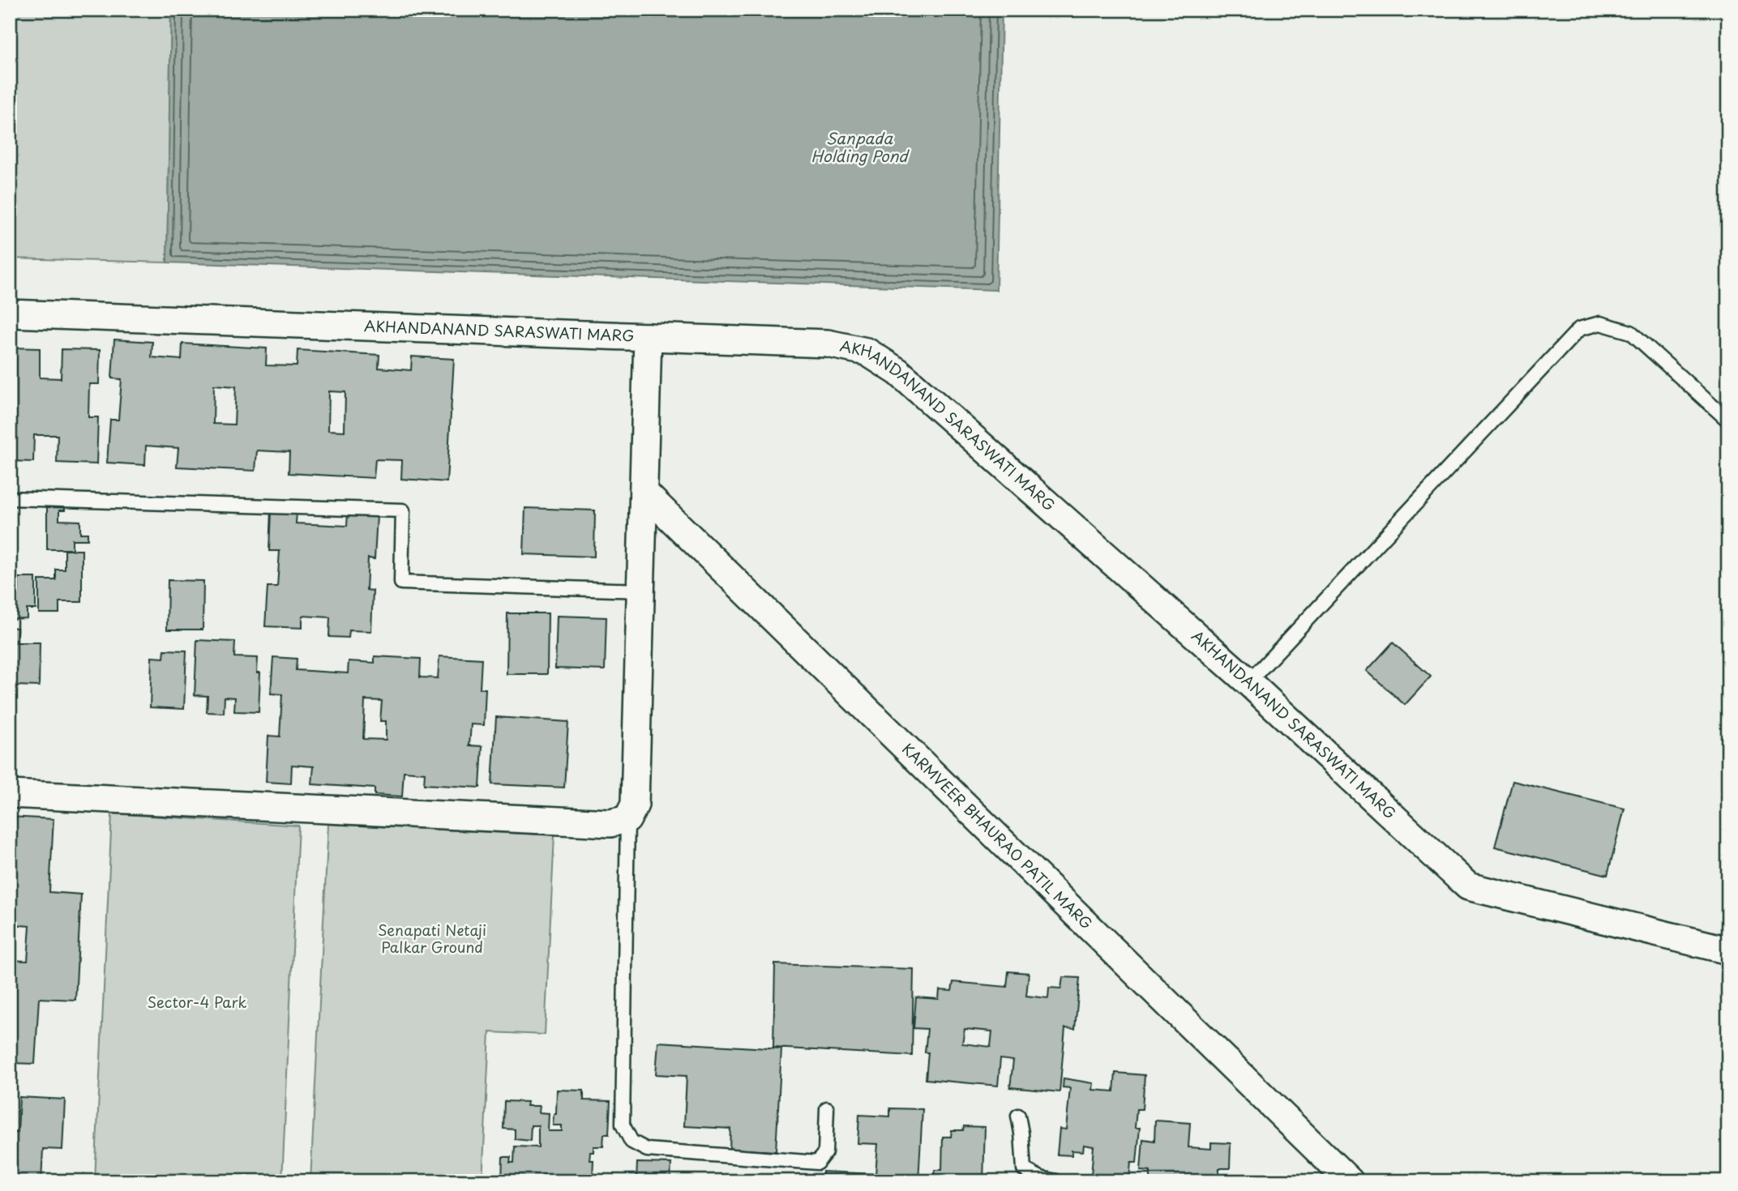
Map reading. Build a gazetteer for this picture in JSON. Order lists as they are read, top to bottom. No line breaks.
{"streets":{"street":["AKHANDANAND SARASWATI MARG","KARMVEER BHAURAO PATIL MARG"]},"water":["Sanpada Holding Pond"],"parks":["Senapati Netaji Palkar Ground","Sector-4 Park"]}
